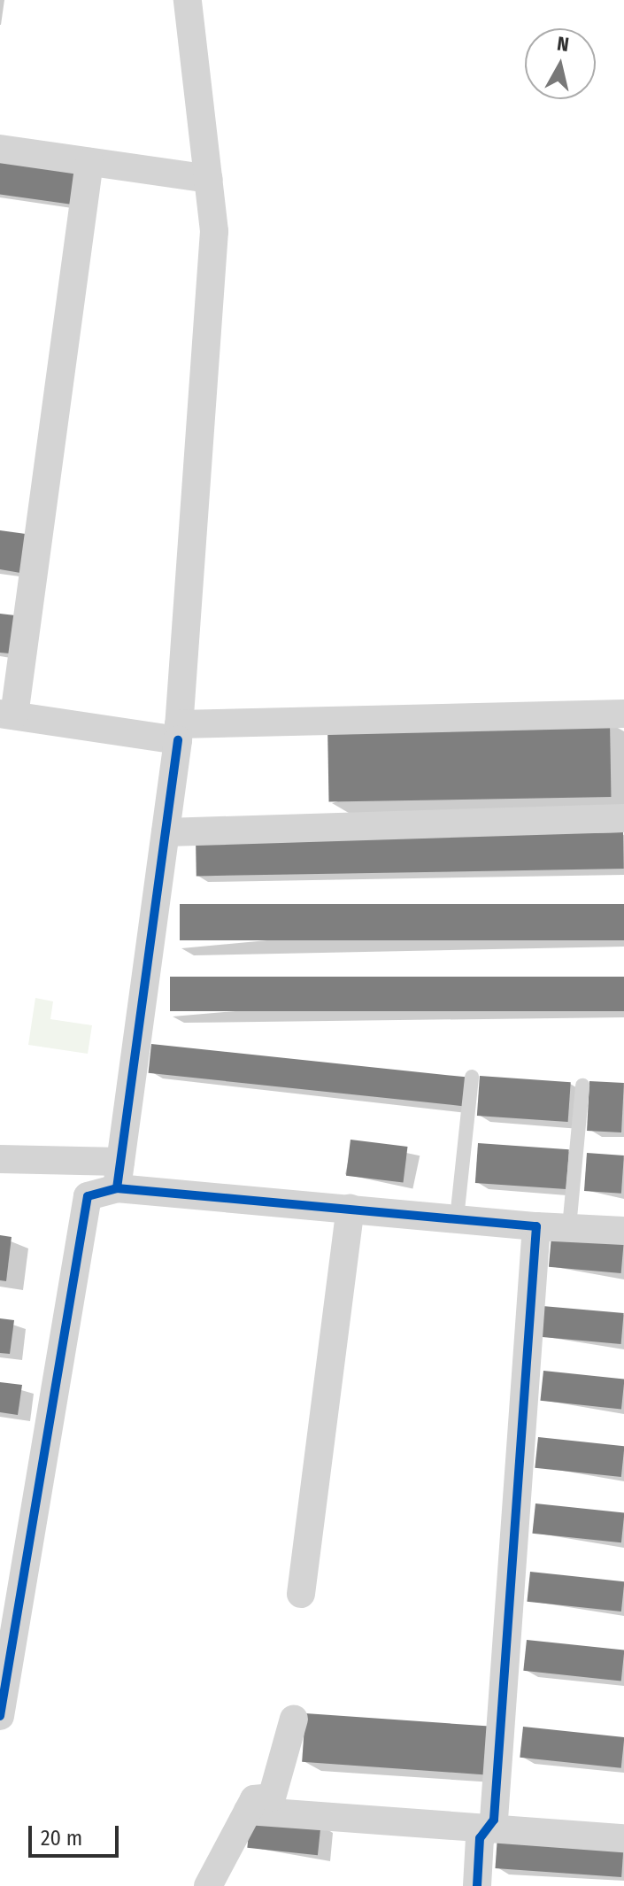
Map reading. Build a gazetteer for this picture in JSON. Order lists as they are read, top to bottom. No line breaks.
{"scale_bar":"20 m","north":"top"}
